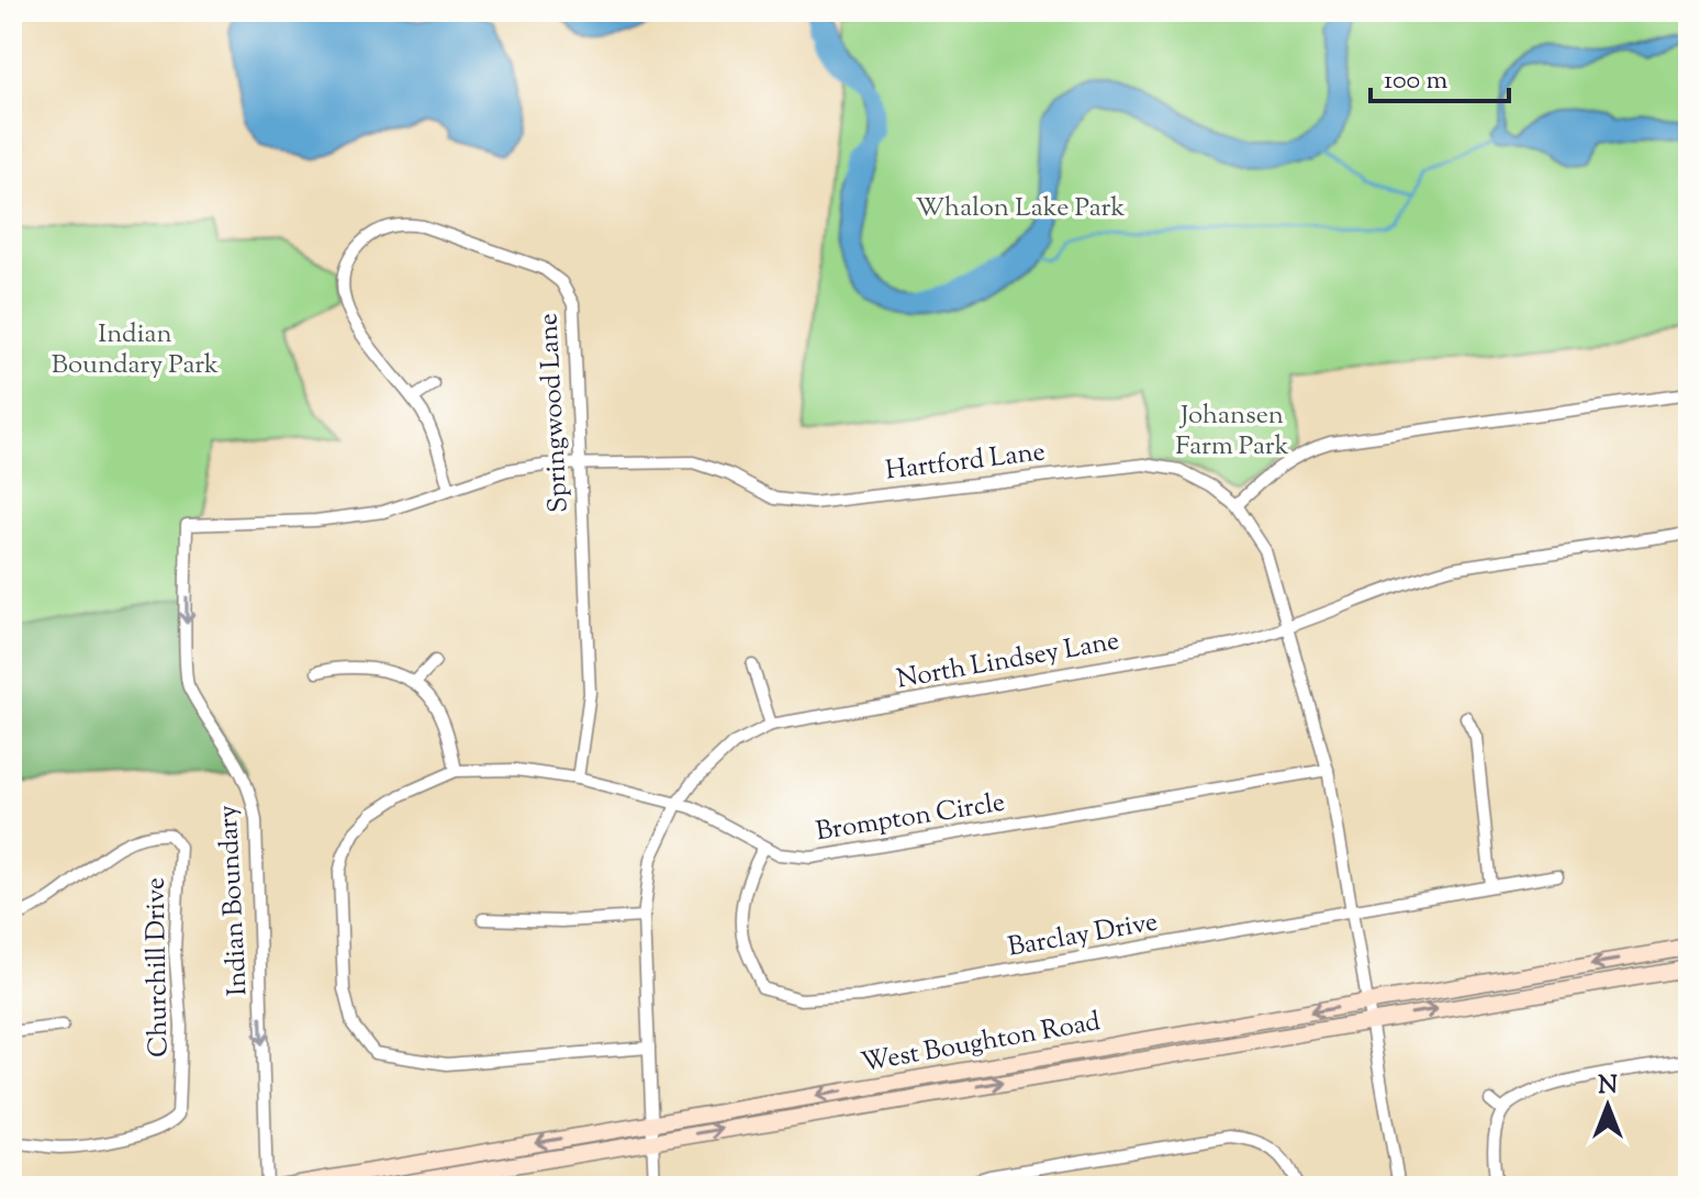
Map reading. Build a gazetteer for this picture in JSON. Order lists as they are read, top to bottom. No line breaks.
{"streets":{"main road":["West Boughton Road"],"street":["Springwood Lane","Hartford Lane","North Lindsey Lane","Brompton Circle","Indian Boundary","Barclay Drive","Churchill Drive"]},"crossings":[["Springwood Lane","Hartford Lane"],["Springwood Lane","Brompton Circle"],["Hartford Lane","North Lindsey Lane"],["Hartford Lane","Brompton Circle"],["Hartford Lane","Indian Boundary"],["Hartford Lane","Barclay Drive"],["Hartford Lane","West Boughton Road"],["North Lindsey Lane","Brompton Circle"],["North Lindsey Lane","West Boughton Road"],["Brompton Circle","Barclay Drive"]],"one_way":["Indian Boundary"],"parks":["Whalon Lake Park","Indian Boundary Park","Johansen Farm Park"],"scale_bar":"100 m","north":"top"}
